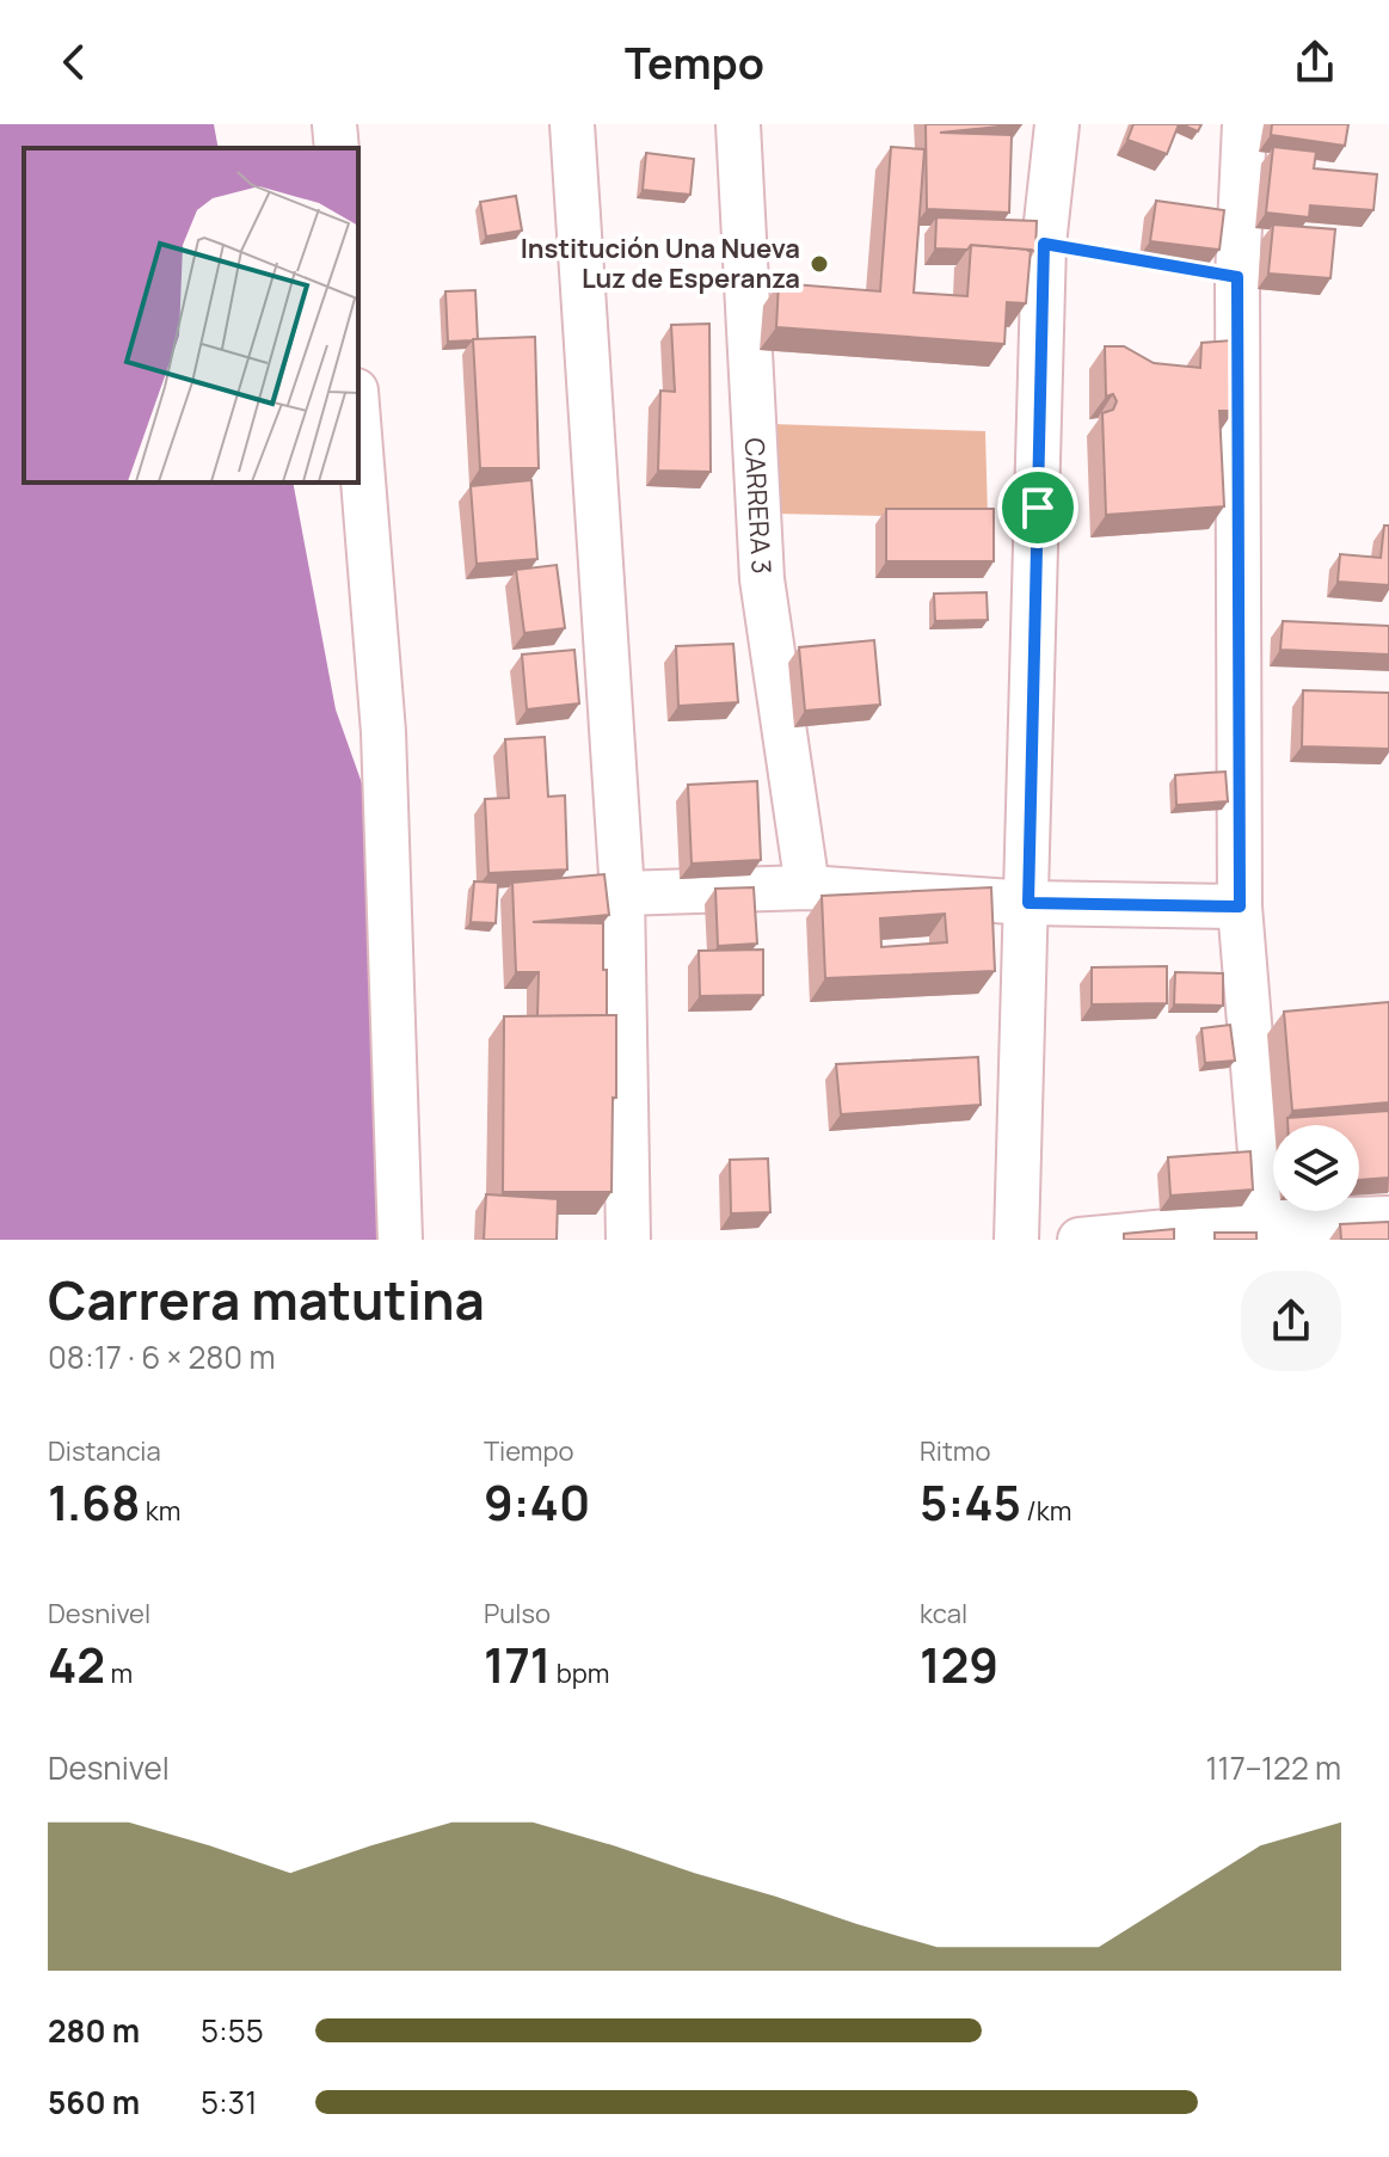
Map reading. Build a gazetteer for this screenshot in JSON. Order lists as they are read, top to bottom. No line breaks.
{"streets":{"street":["CARRERA 3"]},"places":["Institución Una Nueva Luz de Esperanza"],"page":{"header":"Tempo","heading":["Carrera matutina","08:17 · 6 × 280 m"],"stats":[["Distancia","1.68 km"],["Tiempo","9:40"],["Ritmo","5:45 /km"],["Desnivel","42 m"],["Pulso","171 bpm"],["kcal","129"]],"chart":["Desnivel","117–122 m"],"list":[{"name":"280 m","note":"5:55"},{"name":"560 m","note":"5:31"}]}}
